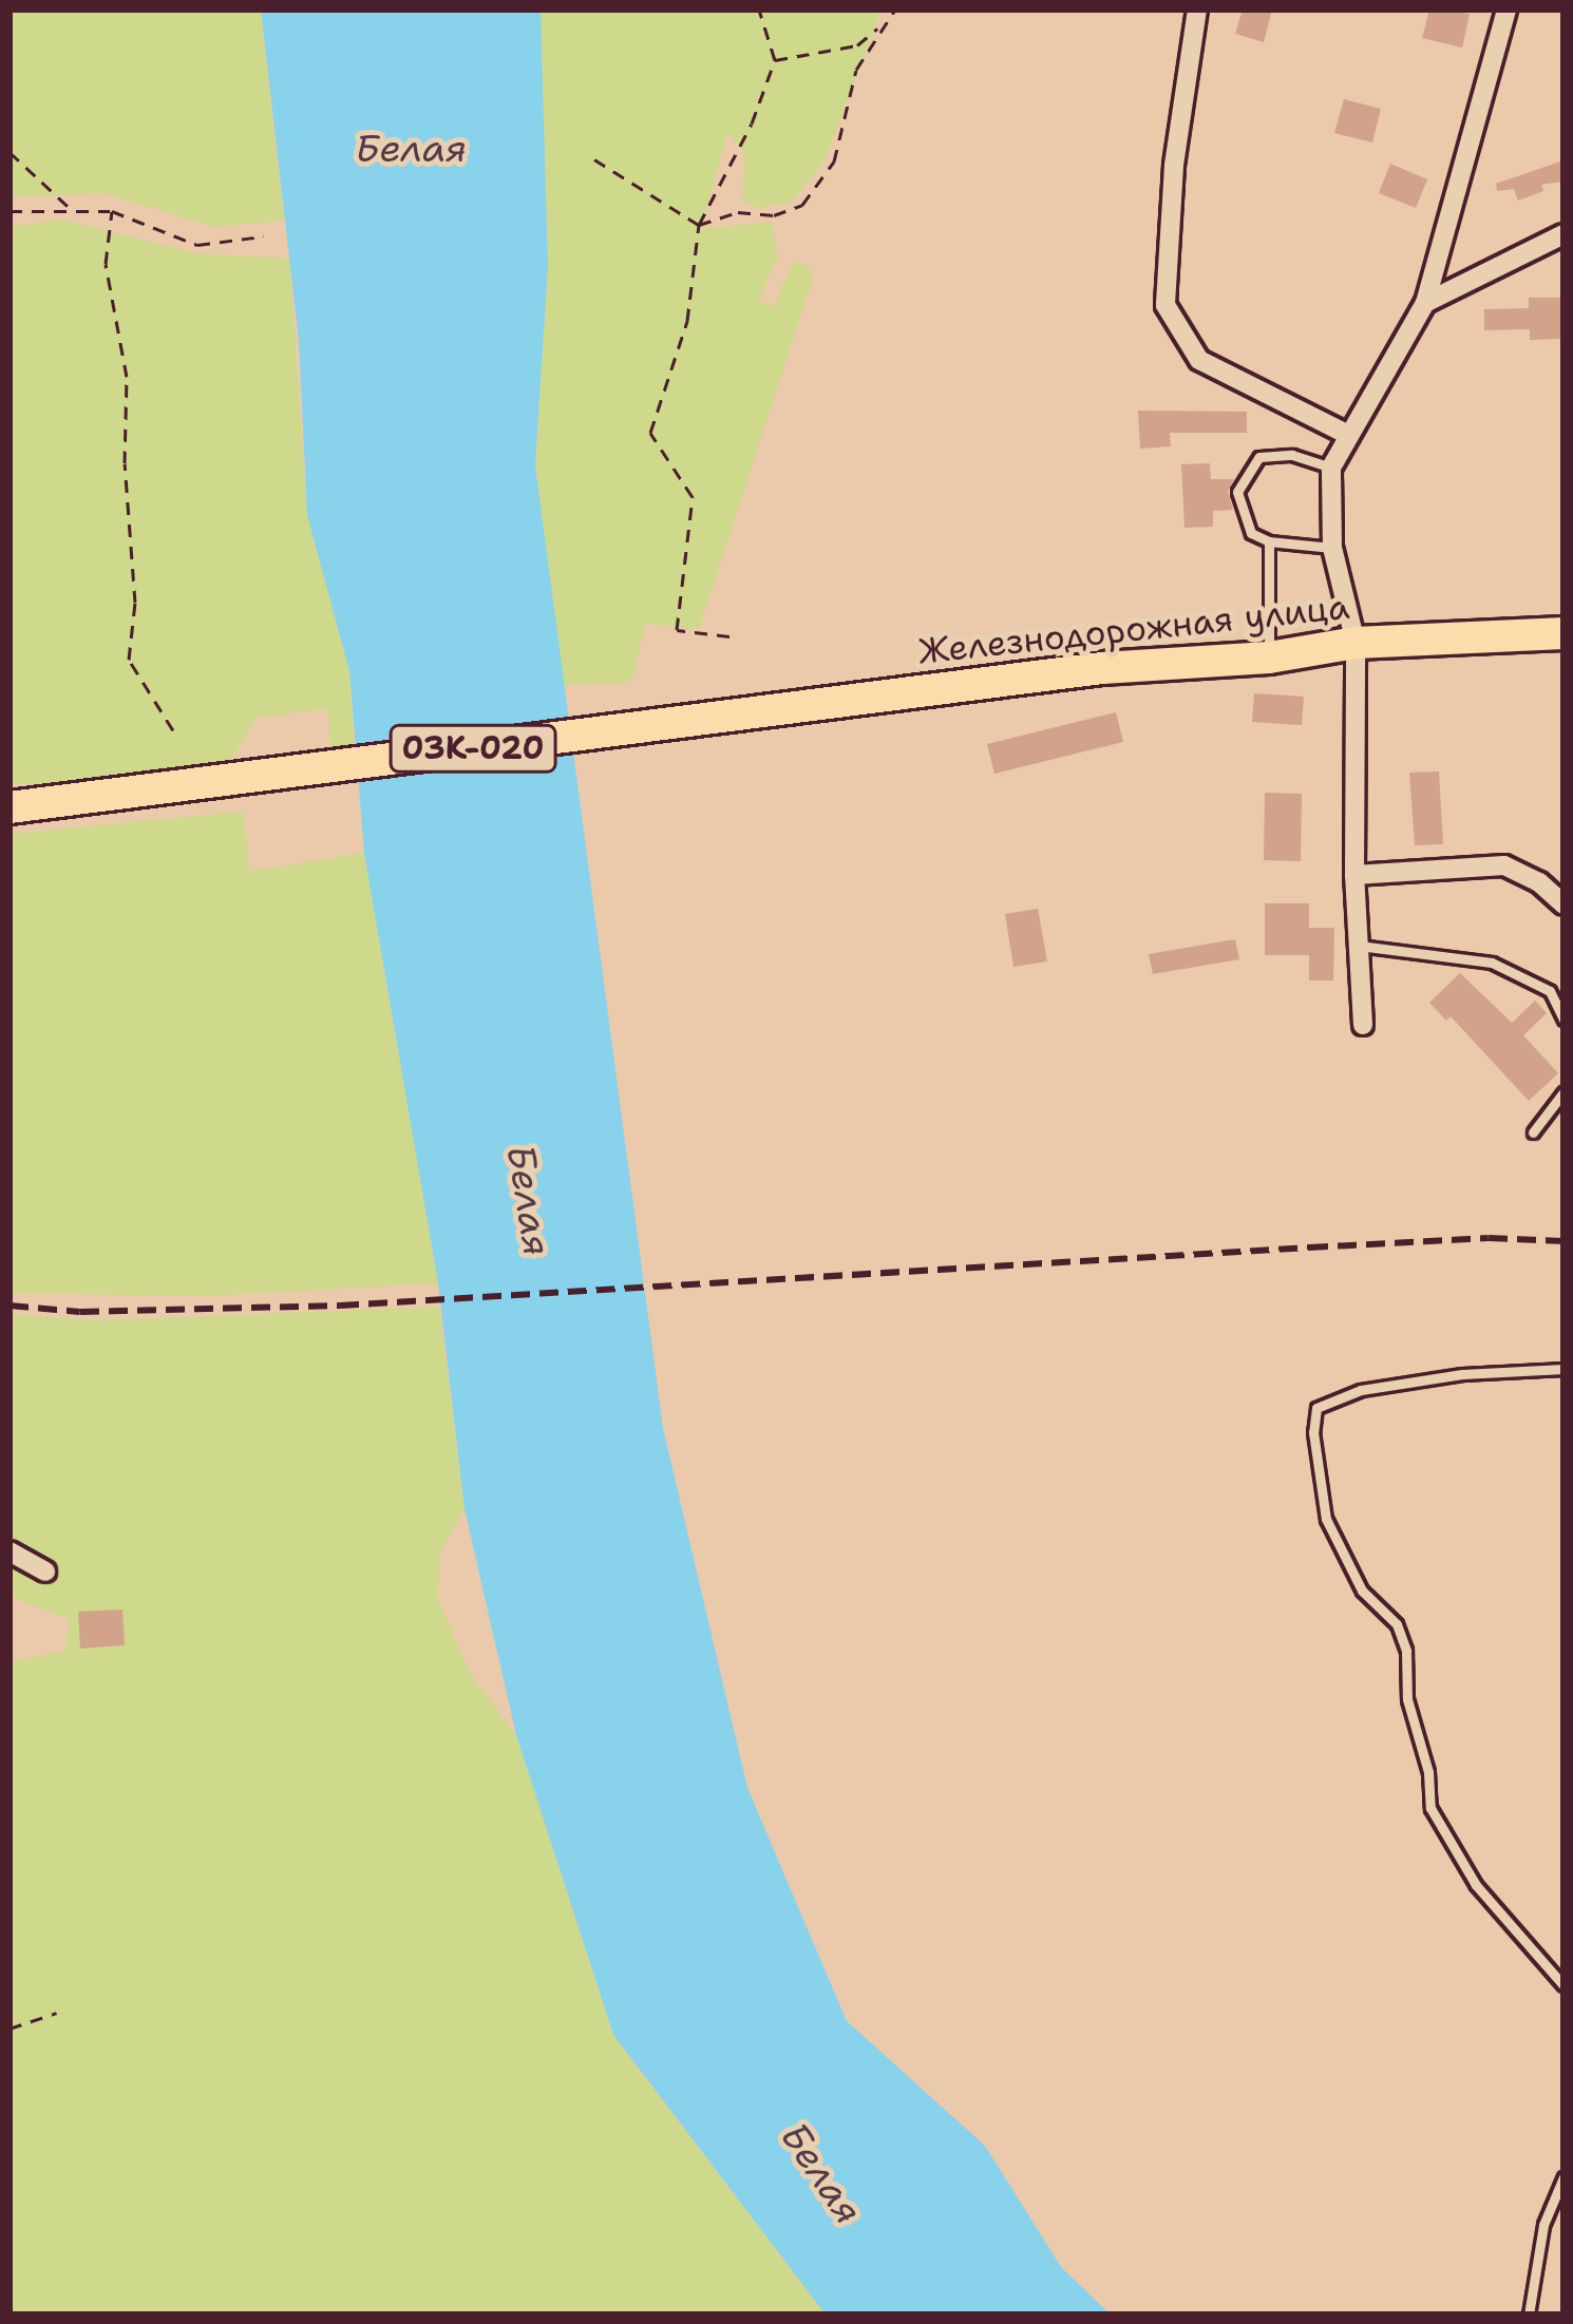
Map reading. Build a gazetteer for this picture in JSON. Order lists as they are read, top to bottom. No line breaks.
{"streets":{"main road":["Железнодорожная улица","03К-020"]},"water":["Белая"]}
